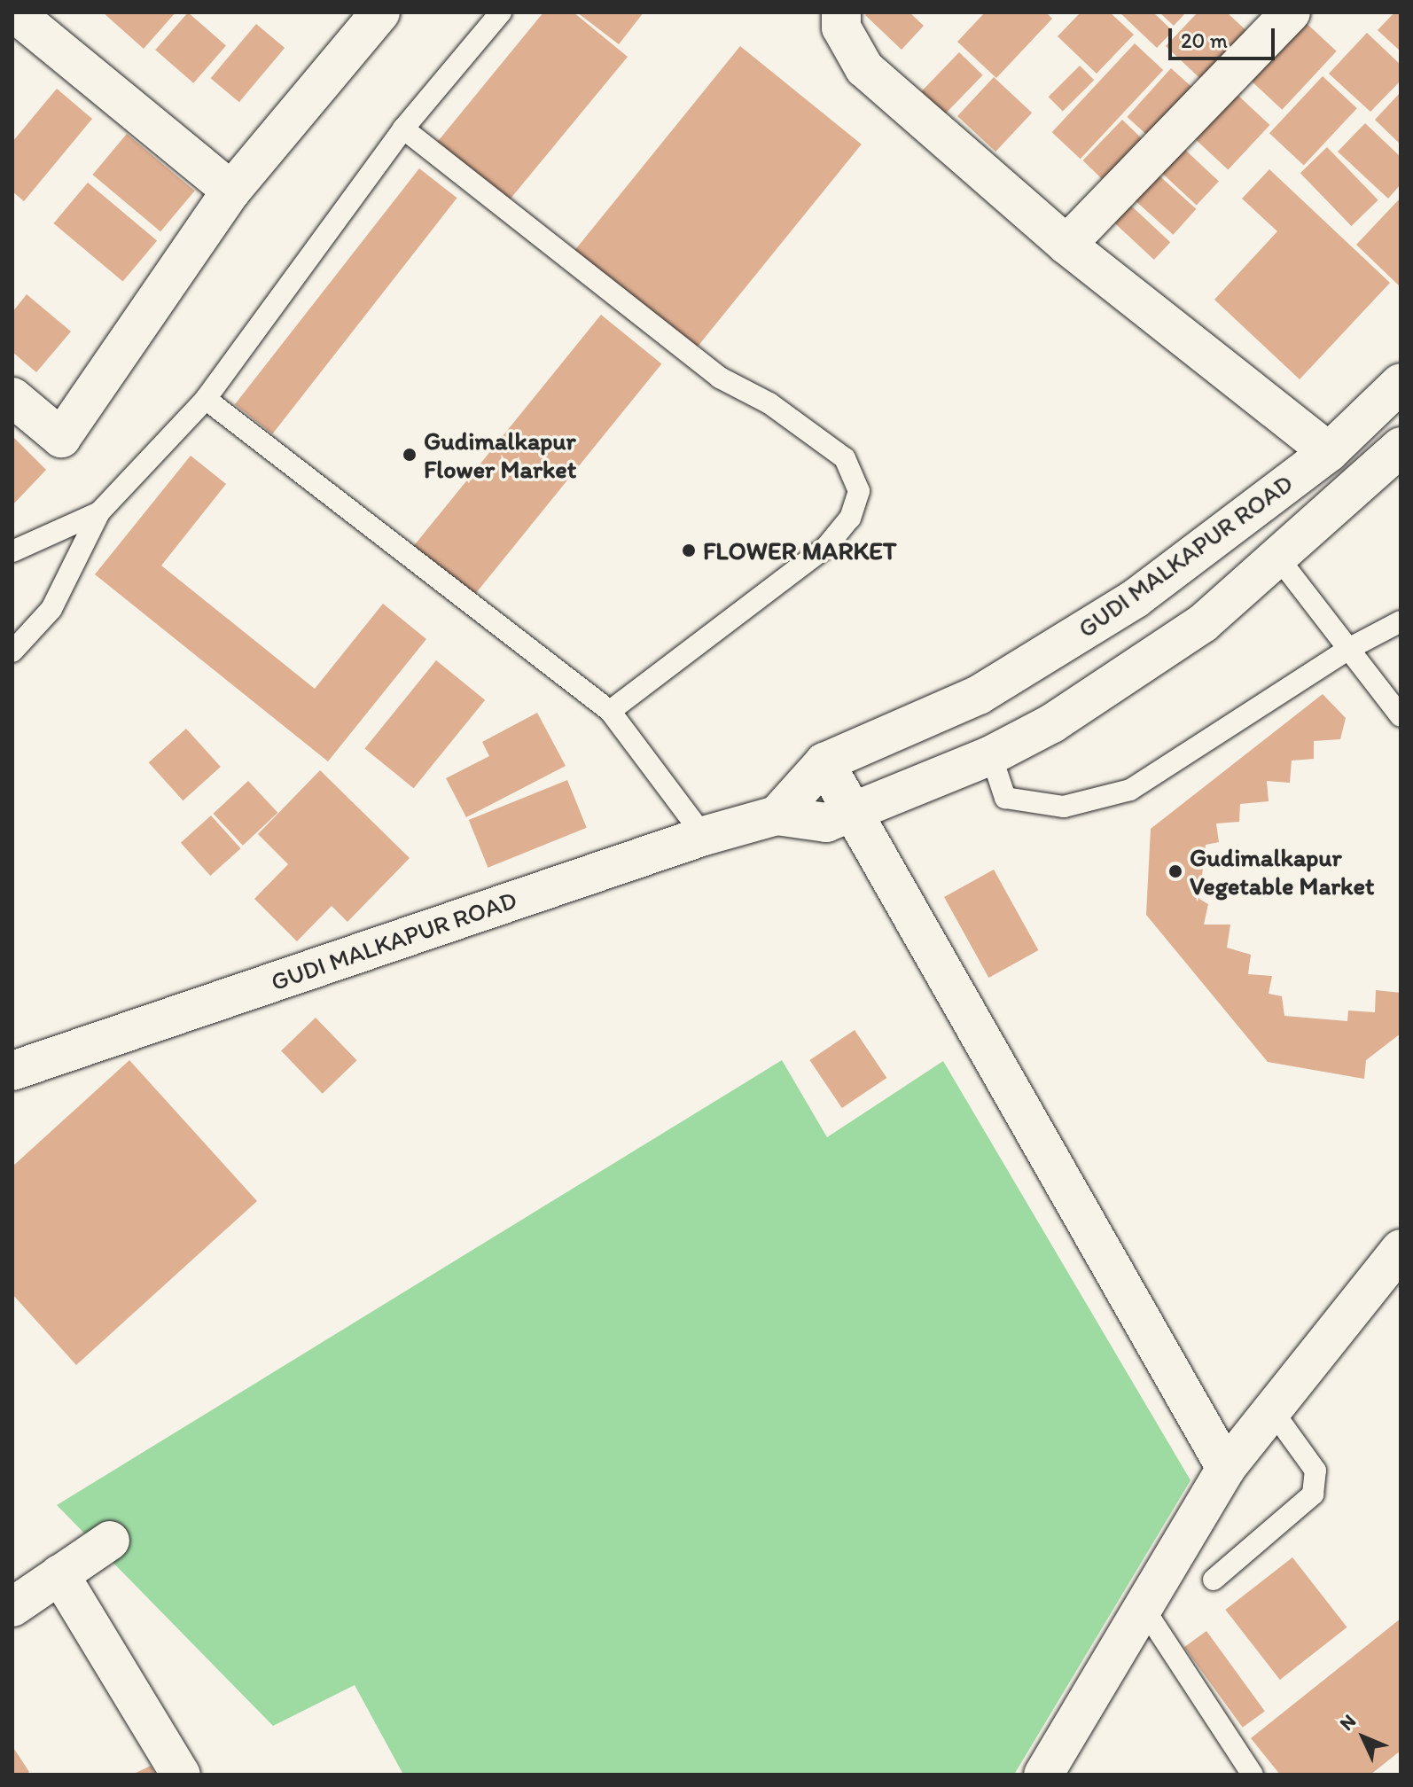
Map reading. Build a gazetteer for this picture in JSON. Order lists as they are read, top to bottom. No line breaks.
{"streets":{"street":["GUDI MALKAPUR ROAD"]},"places":["Gudimalkapur Flower Market","FLOWER MARKET","Gudimalkapur Vegetable Market"],"scale_bar":"20 m","north":"top left"}
